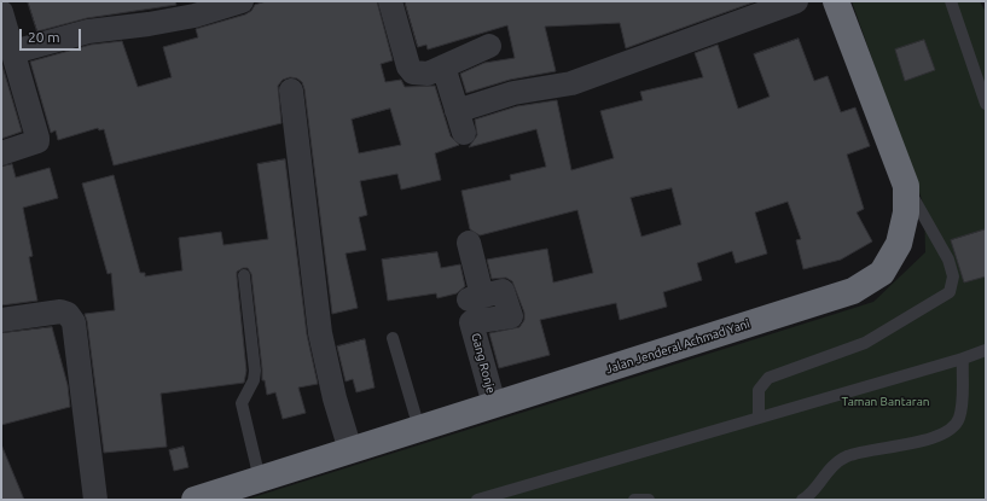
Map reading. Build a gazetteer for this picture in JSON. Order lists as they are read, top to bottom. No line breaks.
{"streets":{"highway":["Jalan Jenderal Achmad Yani"],"street":["Gang Ronje"]},"crossings":[["Jalan Jenderal Achmad Yani","Gang Ronje"]],"parks":["Taman Bantaran"],"scale_bar":"20 m"}
